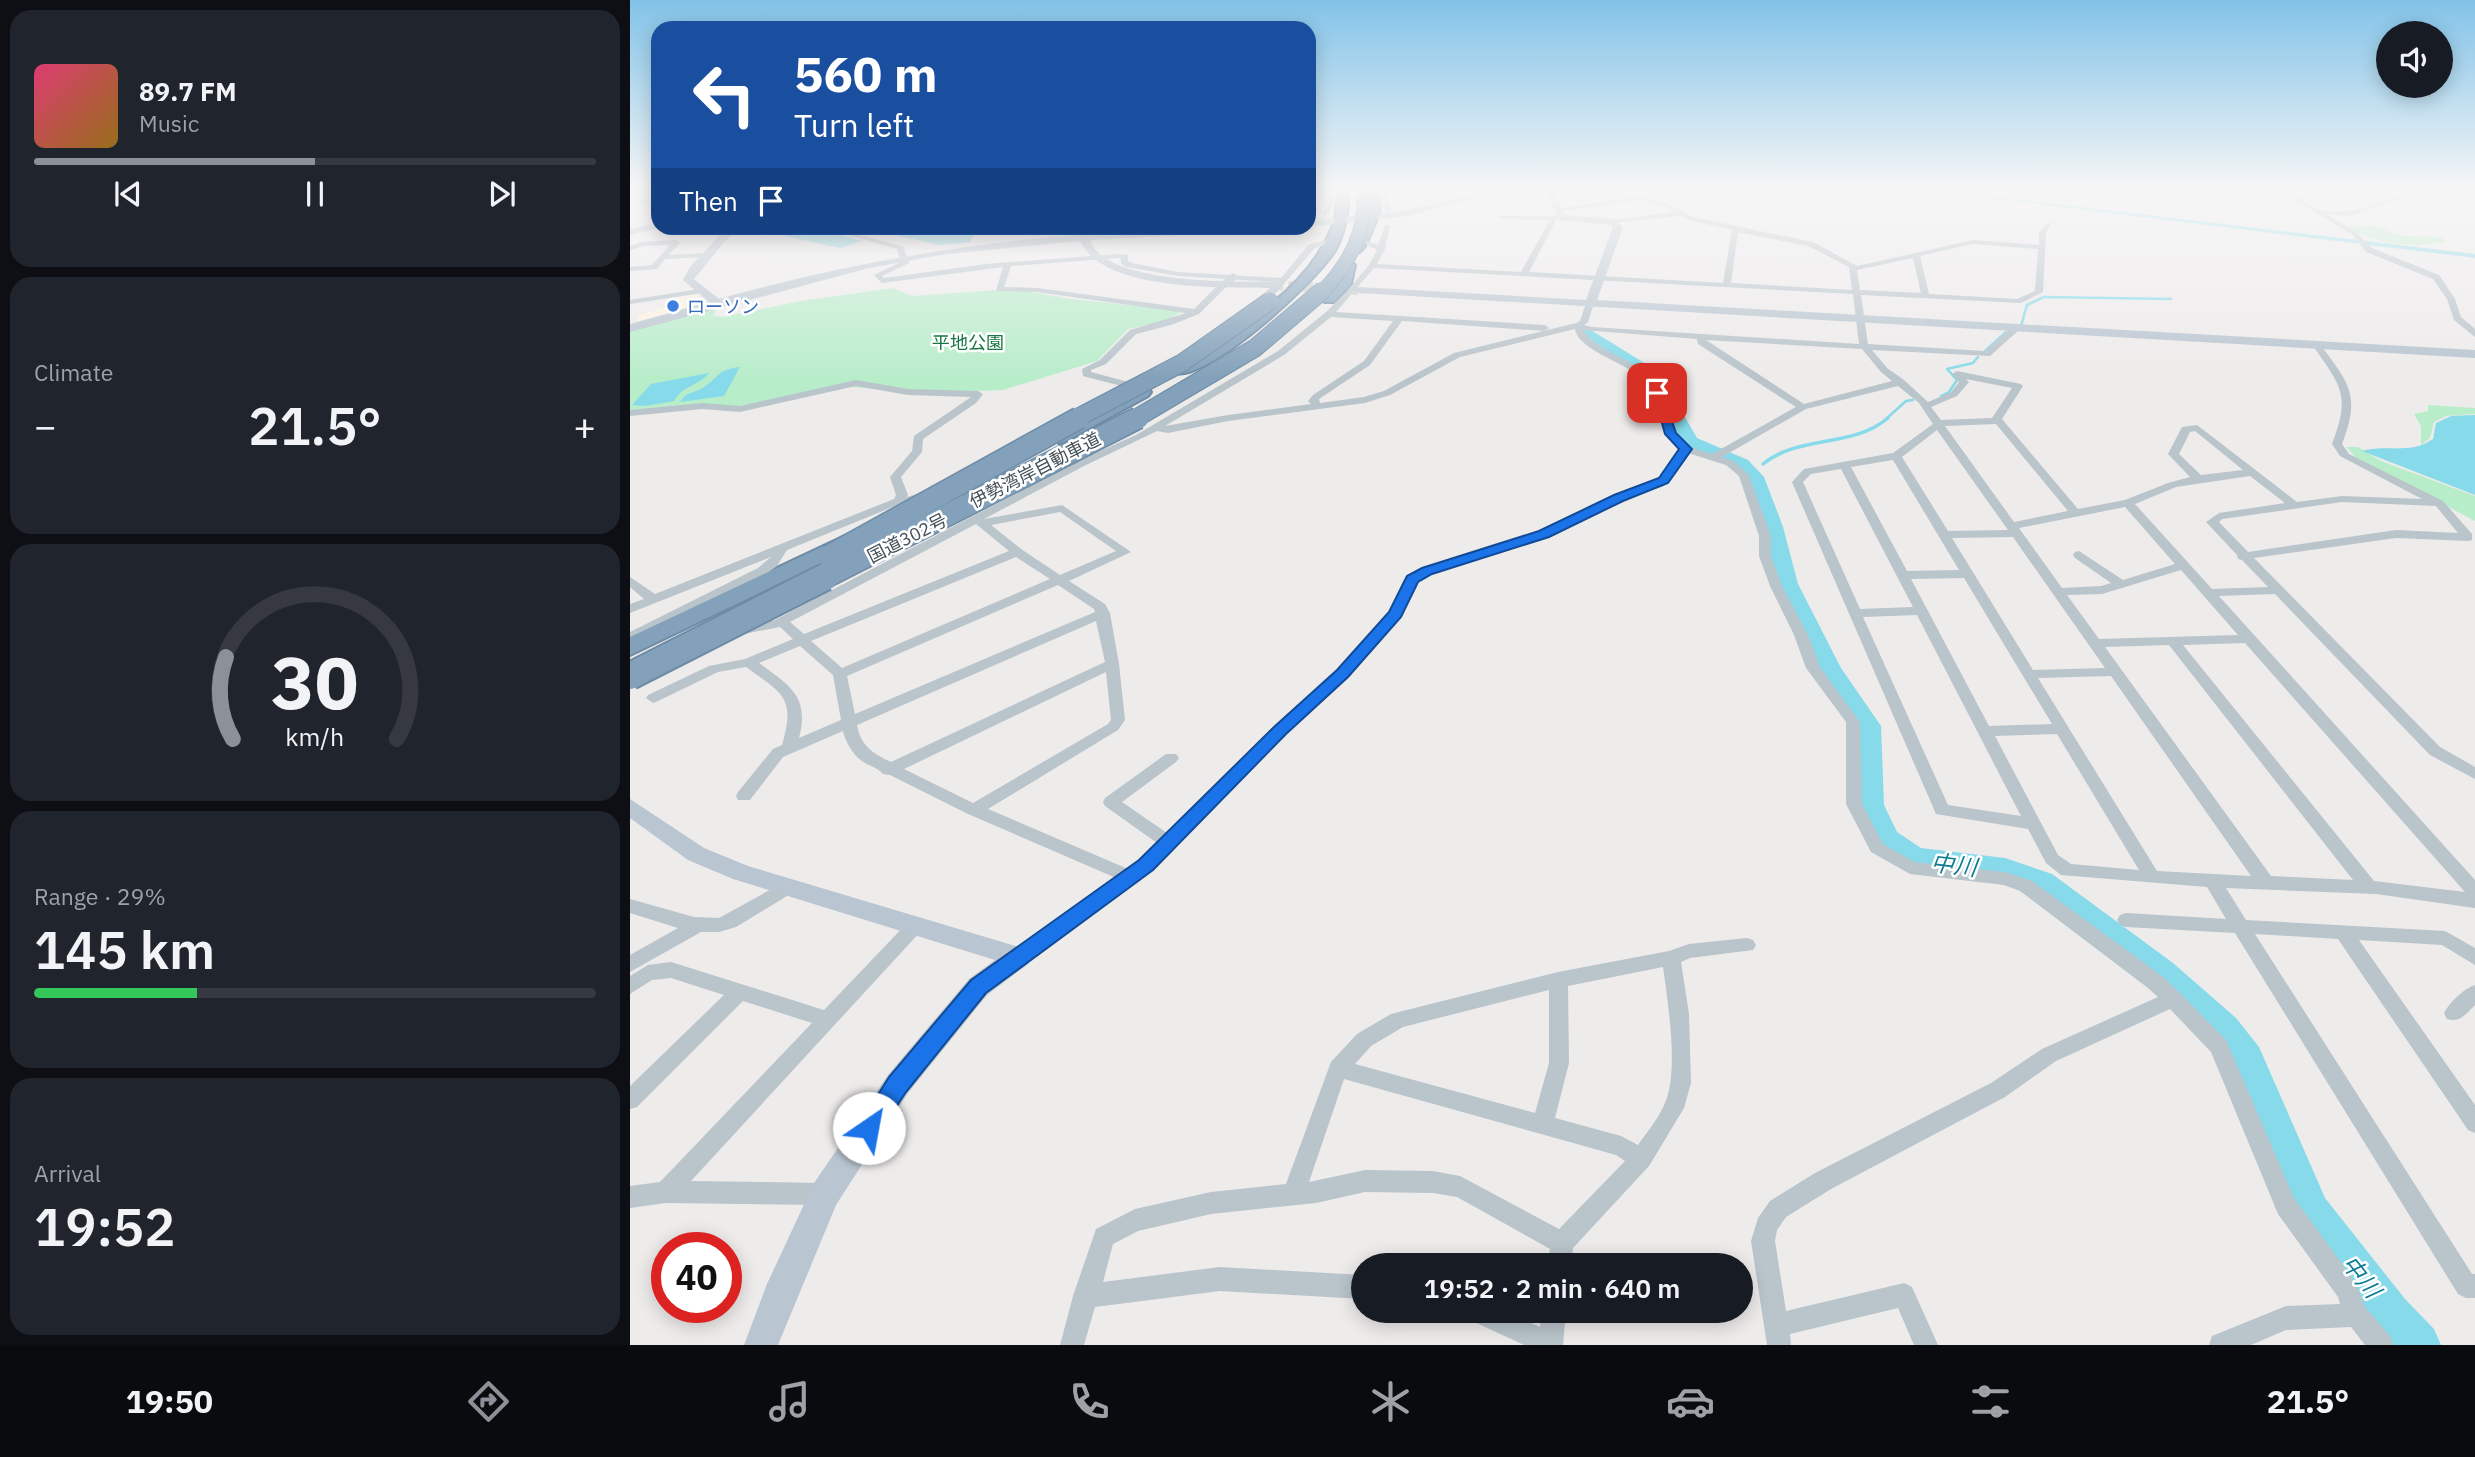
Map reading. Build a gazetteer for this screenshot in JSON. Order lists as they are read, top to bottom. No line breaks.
{"streets":{"highway":["伊勢湾岸自動車道","国道302号"]},"crossings":[["伊勢湾岸自動車道","国道302号"]],"water":["中川"],"parks":["平地公園"],"places":["ローソン"],"page":{"turn":["560 m","Turn left"],"song":["89.7 FM","Music"],"then":"Then","tile":["Climate",["Range · 29%","145 km"],["Arrival","19:52"]],"heat":["−","21.5°","+"],"limit":"40","trip":"19:52 · 2 min · 640 m","tabs":["19:50","21.5°"],"gauge":["30","km/h"]}}
